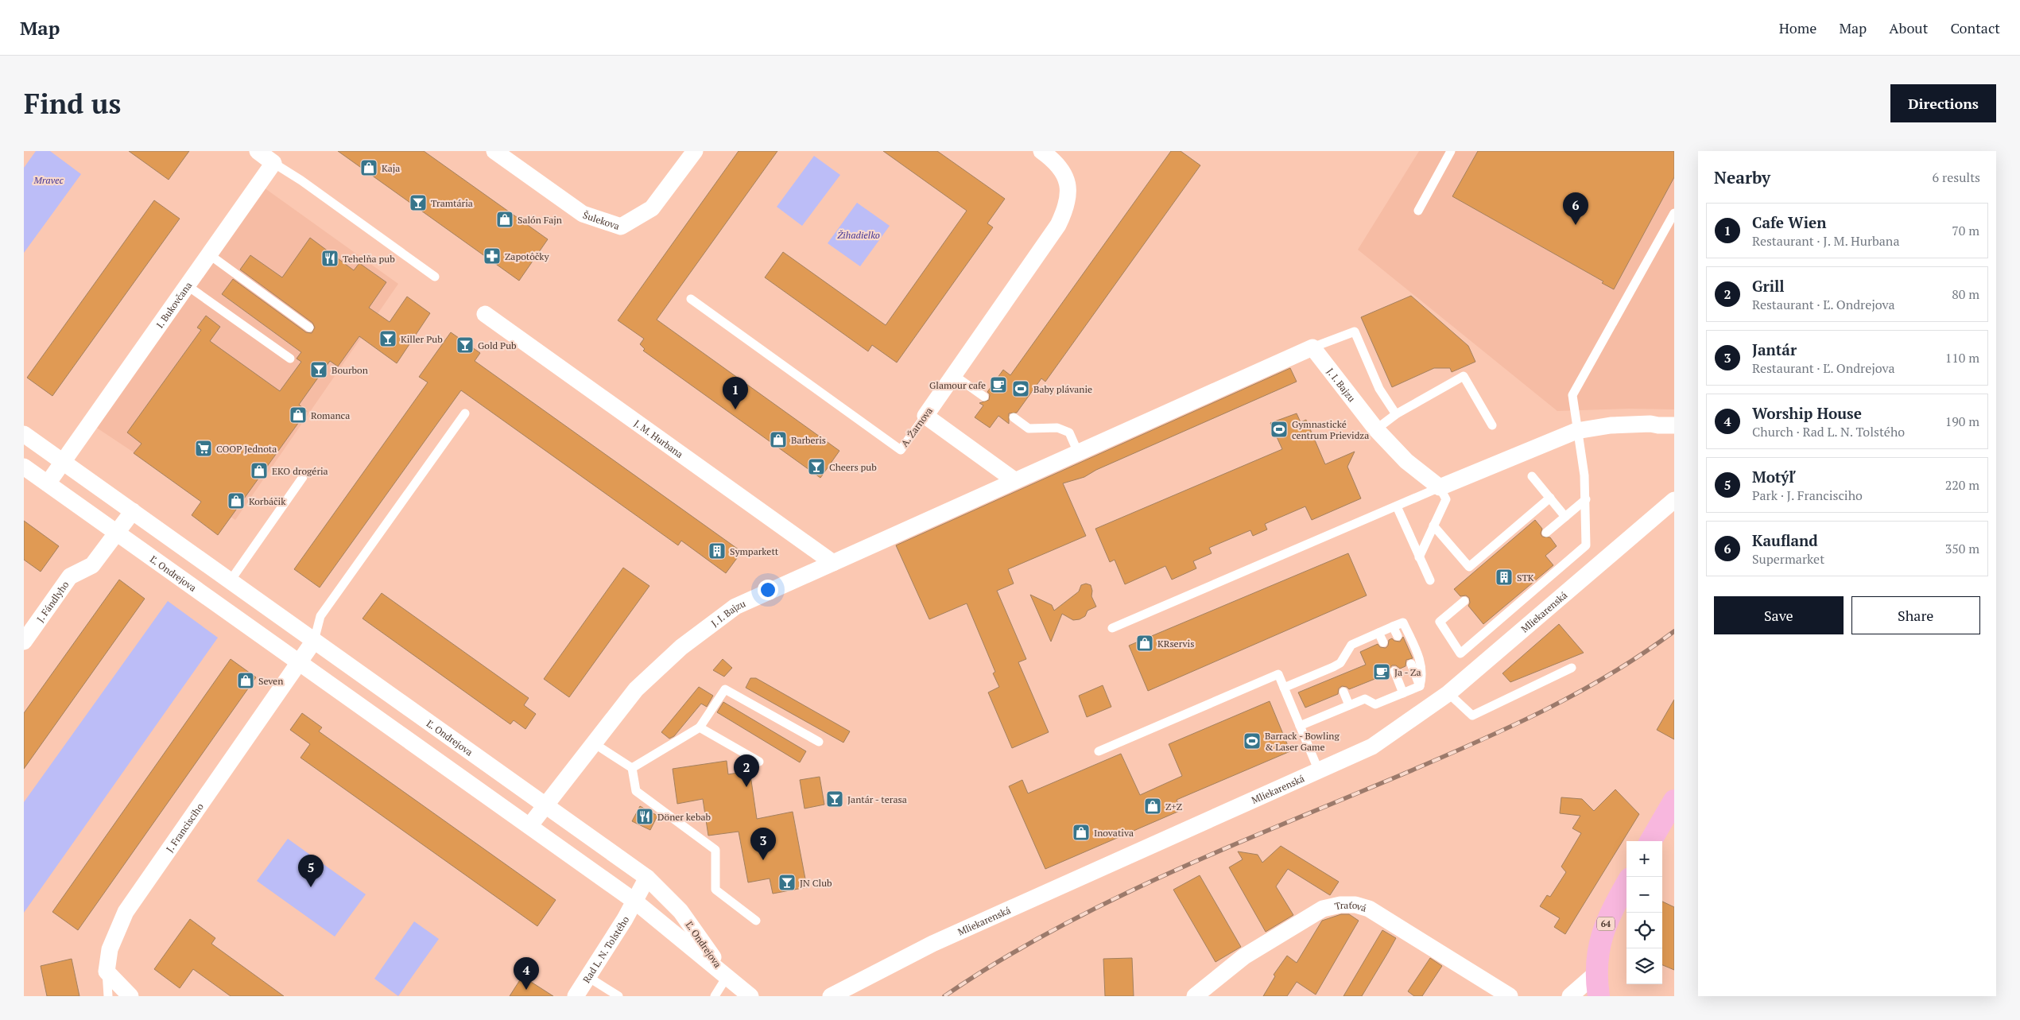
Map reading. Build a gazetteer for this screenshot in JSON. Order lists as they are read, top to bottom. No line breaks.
{"streets":{"main road":["64"],"street":["Šulekova","I. Bukovčana","J. I. Bajzu","A. Žarnova","J. M. Hurbana","Ľ. Ondrejova","J. Fándlyho","Mliekarenská","J. Francisciho","Traťová","Rad L. N. Tolstého"]},"crossings":[["I. Bukovčana","Ľ. Ondrejova"],["J. I. Bajzu","J. M. Hurbana"],["J. I. Bajzu","Ľ. Ondrejova"],["Ľ. Ondrejova","J. Fándlyho"],["Ľ. Ondrejova","J. Francisciho"],["Ľ. Ondrejova","Rad L. N. Tolstého"]],"parks":["Mravec","Žihadielko"],"places":{"shop":["Kaja","Salón Fajn","Romanca","Barberis","EKO drogéria","Korbáčik","KRservis","Seven","Z+Z","Inovativa"],"bar":["Tramtária","Killer Pub","Gold Pub","Bourbon","Cheers pub","Jantár - terasa","JN Club"],"pharmacy":["Zapotôčky"],"restaurant":["Tehelňa pub","Döner kebab"],"cafe":["Glamour cafe","Ja - Za"],"sports":["Baby plávanie","Gymnastické centrum Prievidza","Barrack - Bowling & Laser Game"],"supermarket":["COOP Jednota"],"building":["Symparkett","STK"]},"page":{"header":"Map","nav":["Home","Map","About","Contact"],"buttons":["Directions",["Save","Share"]],"title":"Find us","heading":["Nearby","6 results"],"pins":["6","1","2","3","5","4"],"list":[{"mark":"1","name":"Cafe Wien","note":"Restaurant · J. M. Hurbana","value":"70 m"},{"mark":"2","name":"Grill","note":"Restaurant · Ľ. Ondrejova","value":"80 m"},{"mark":"3","name":"Jantár","note":"Restaurant · Ľ. Ondrejova","value":"110 m"},{"mark":"4","name":"Worship House","note":"Church · Rad L. N. Tolstého","value":"190 m"},{"mark":"5","name":"Motýľ","note":"Park · J. Francisciho","value":"220 m"},{"mark":"6","name":"Kaufland","note":"Supermarket","value":"350 m"}],"map_buttons":["+","−"]}}
